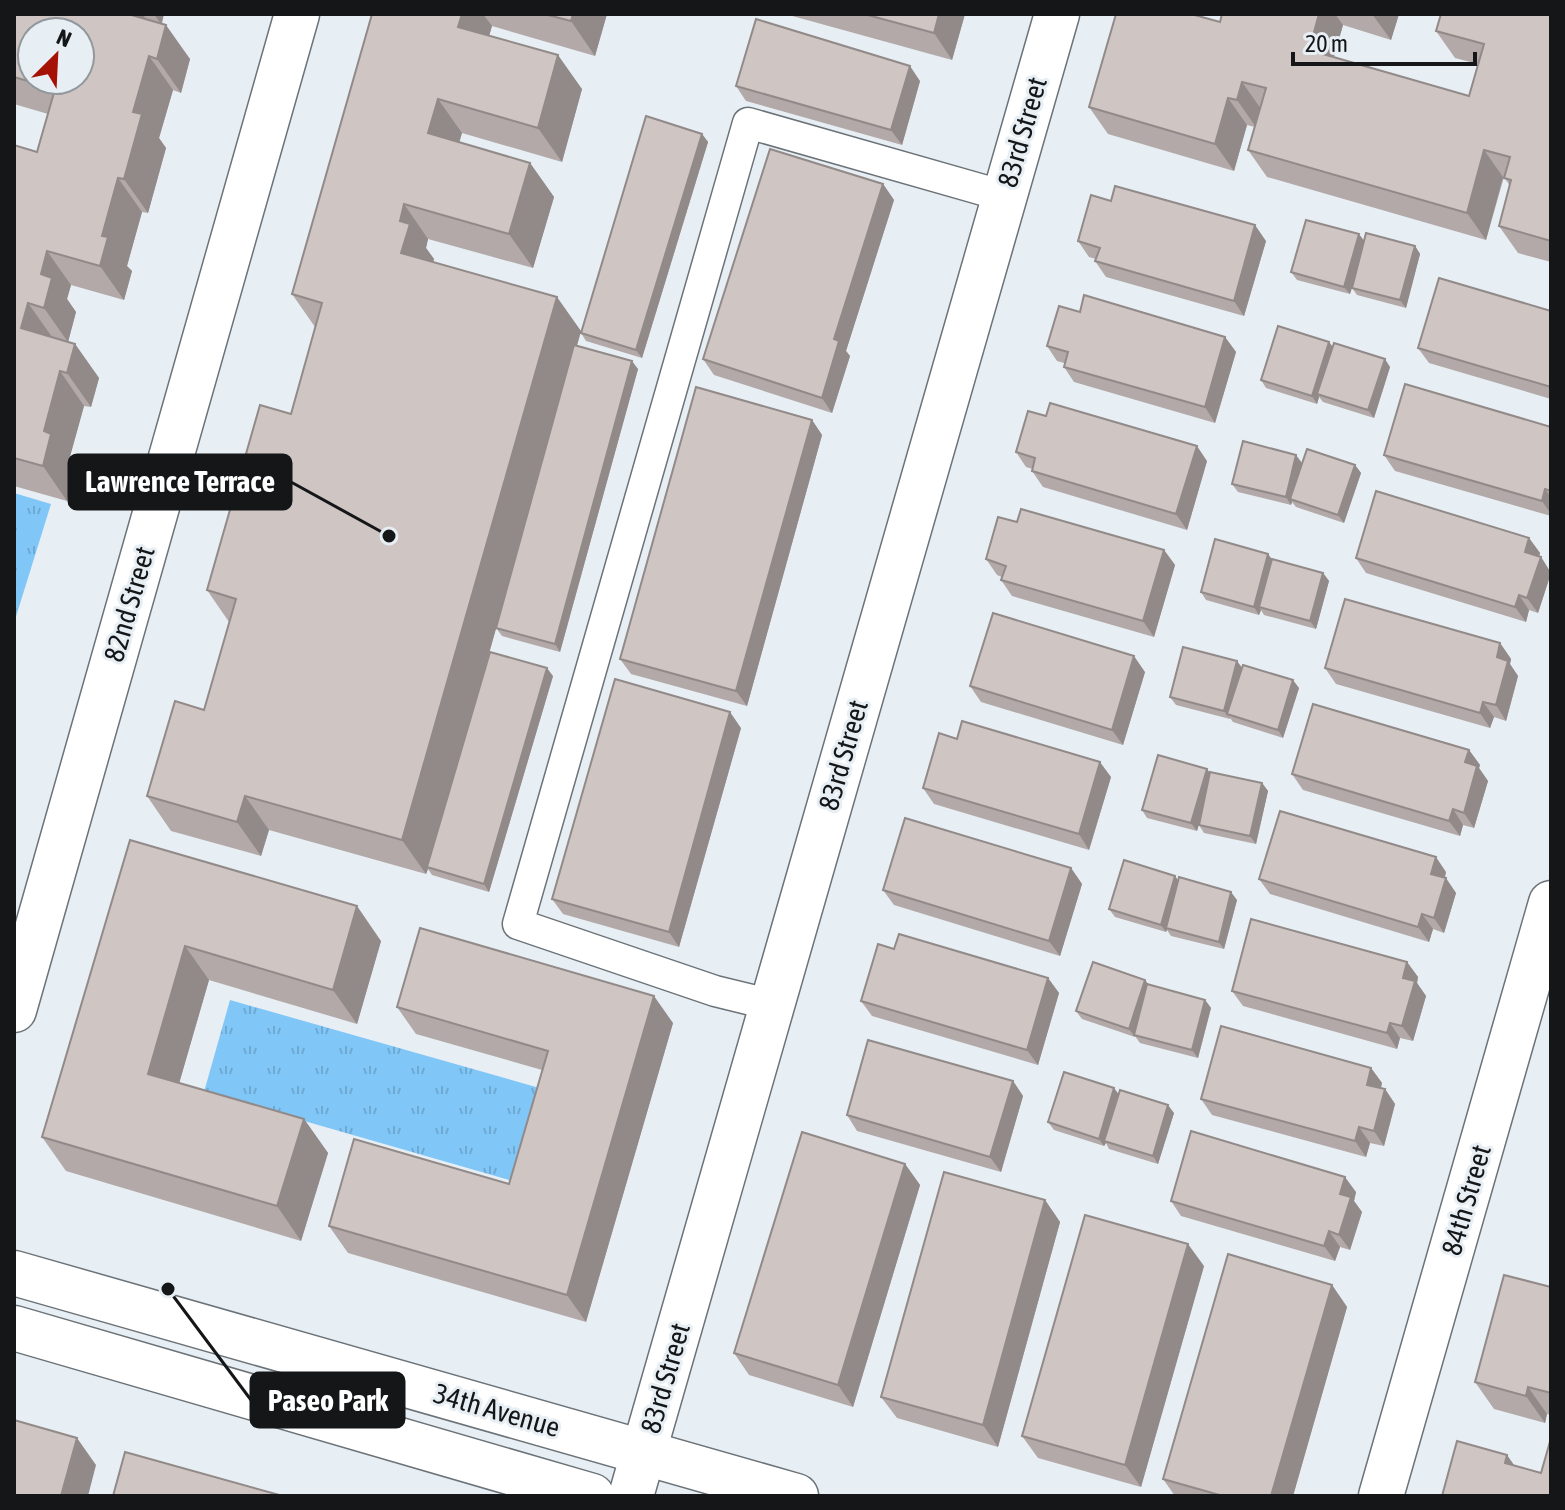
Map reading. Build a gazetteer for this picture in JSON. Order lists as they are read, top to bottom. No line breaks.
{"streets":{"street":["83rd Street","82nd Street","84th Street","34th Avenue"]},"crossings":[["83rd Street","34th Avenue"]],"places":["Lawrence Terrace","Paseo Park"],"scale_bar":"20 m","north":"top right"}
